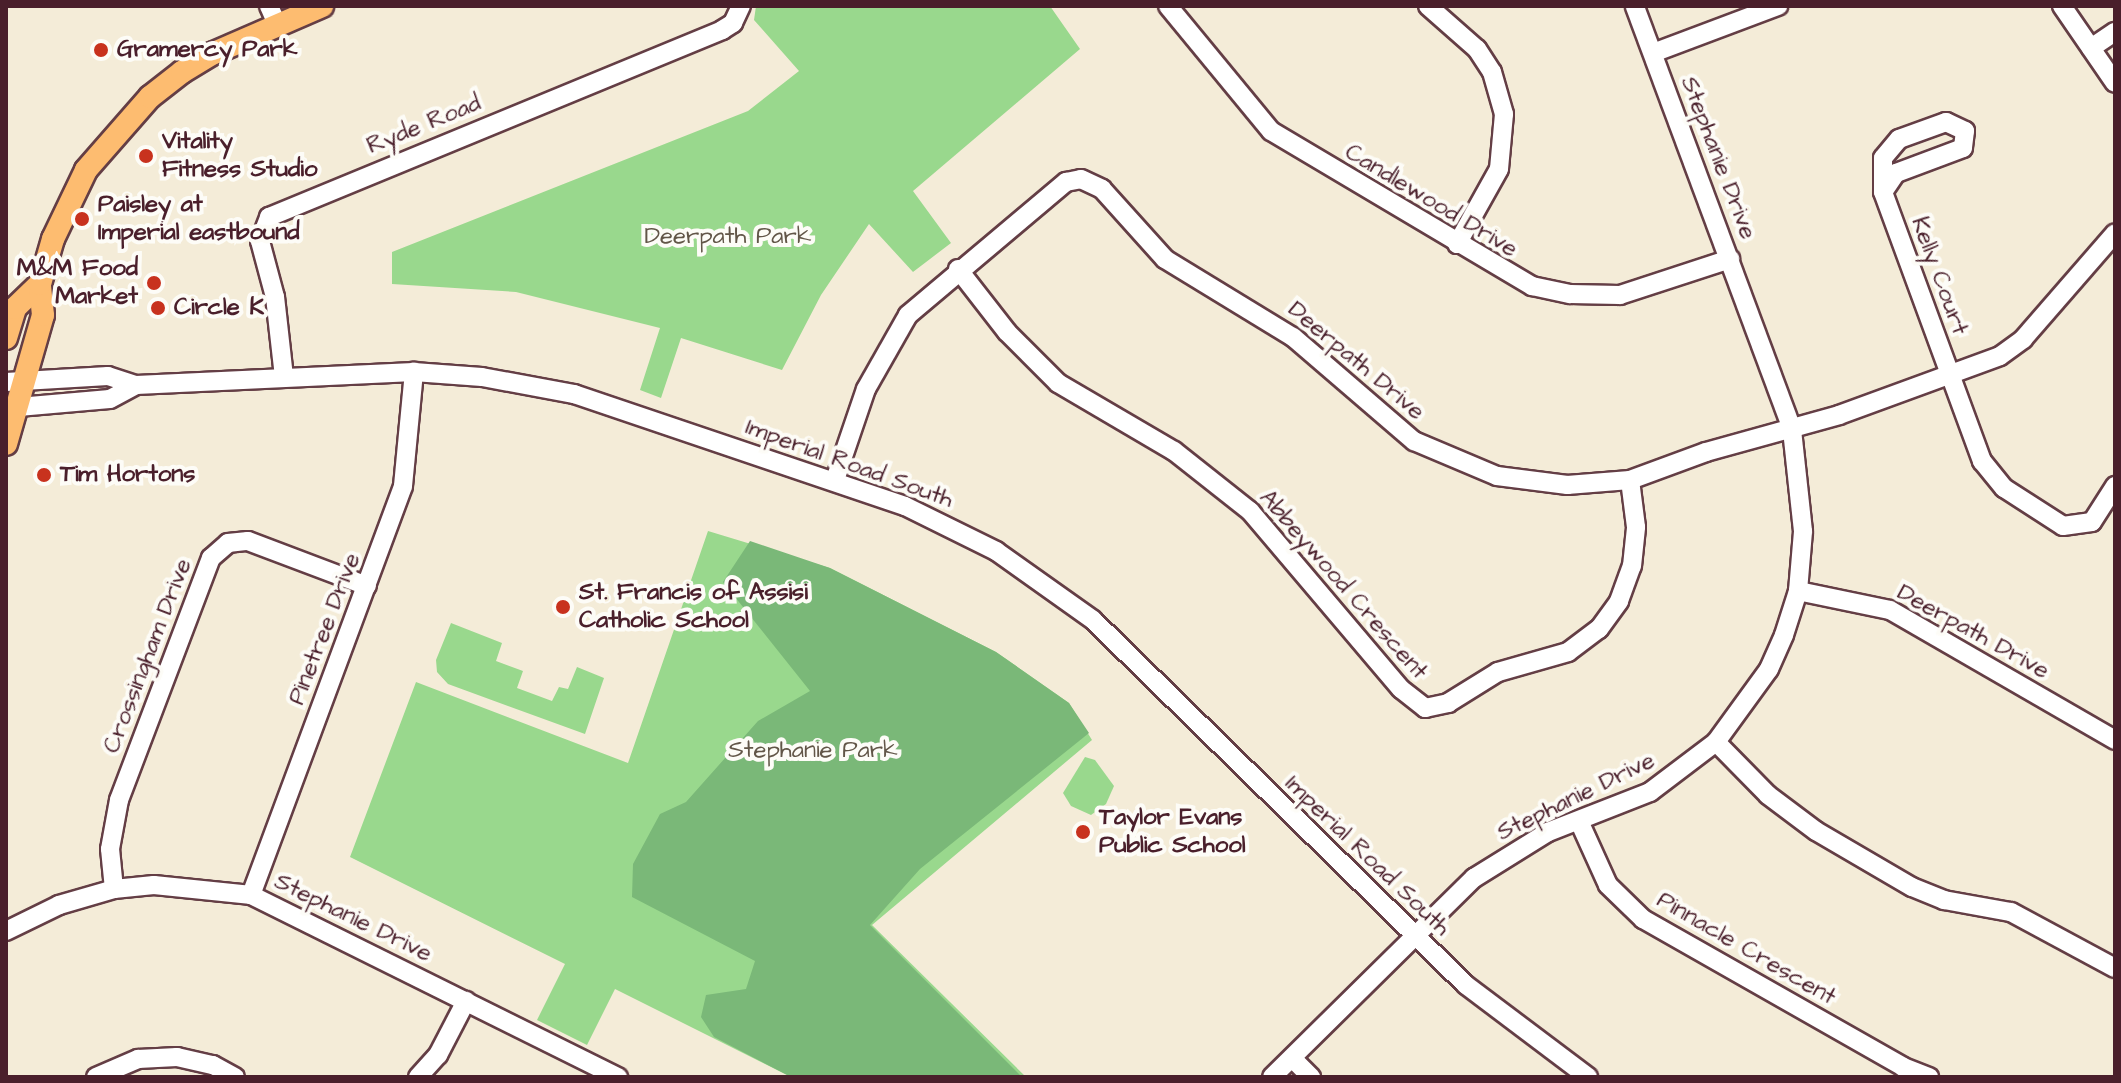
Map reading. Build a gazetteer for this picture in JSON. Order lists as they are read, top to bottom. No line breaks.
{"streets":{"street":["Ryde Road","Stephanie Drive","Candlewood Drive","Kelly Court","Deerpath Drive","Imperial Road South","Abbeywood Crescent","Pinetree Drive","Crossingham Drive","Pinnacle Crescent"]},"crossings":[["Ryde Road","Imperial Road South"],["Stephanie Drive","Candlewood Drive"],["Stephanie Drive","Deerpath Drive"],["Stephanie Drive","Imperial Road South"],["Stephanie Drive","Pinetree Drive"],["Stephanie Drive","Crossingham Drive"],["Stephanie Drive","Pinnacle Crescent"],["Kelly Court","Deerpath Drive"],["Deerpath Drive","Imperial Road South"],["Deerpath Drive","Abbeywood Crescent"],["Imperial Road South","Pinetree Drive"],["Pinetree Drive","Crossingham Drive"]],"parks":["Deerpath Park","Stephanie Park"],"places":["Gramercy Park","Vitality Fitness Studio","Paisley at Imperial eastbound","M&M Food Market","Circle K","Tim Hortons","St. Francis of Assisi Catholic School","Taylor Evans Public School"]}
